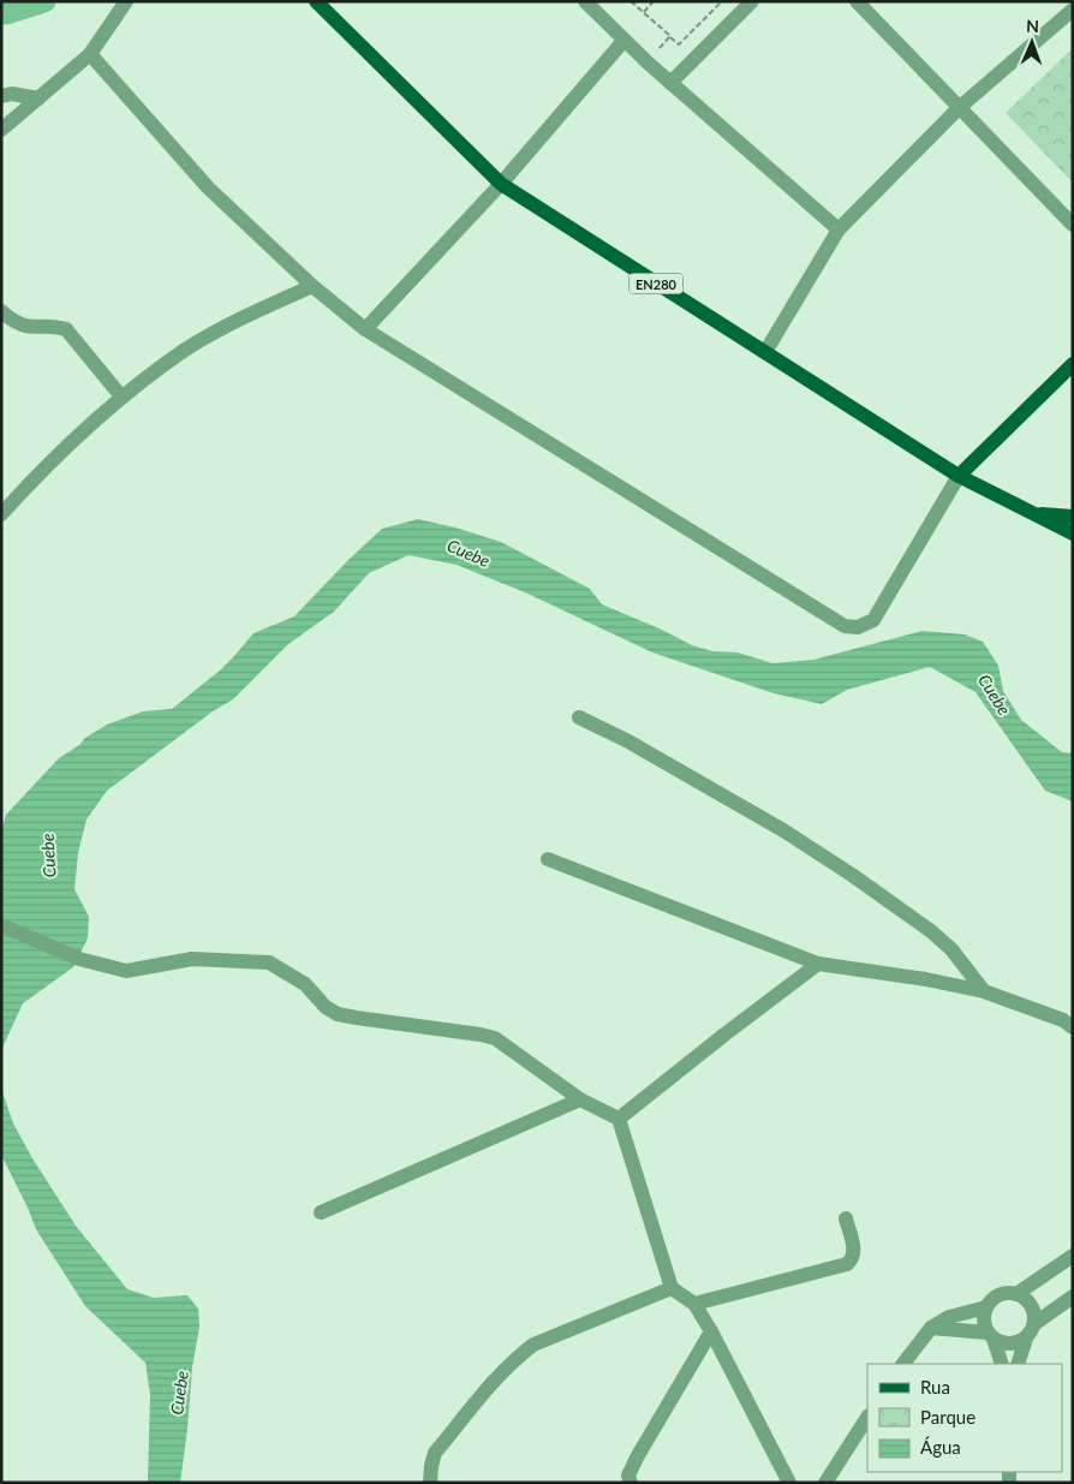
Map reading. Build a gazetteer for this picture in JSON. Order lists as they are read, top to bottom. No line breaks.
{"streets":{"main road":["EN280"]},"water":["Cuebe"],"legend":["Rua","Parque","Água"],"north":"top"}
